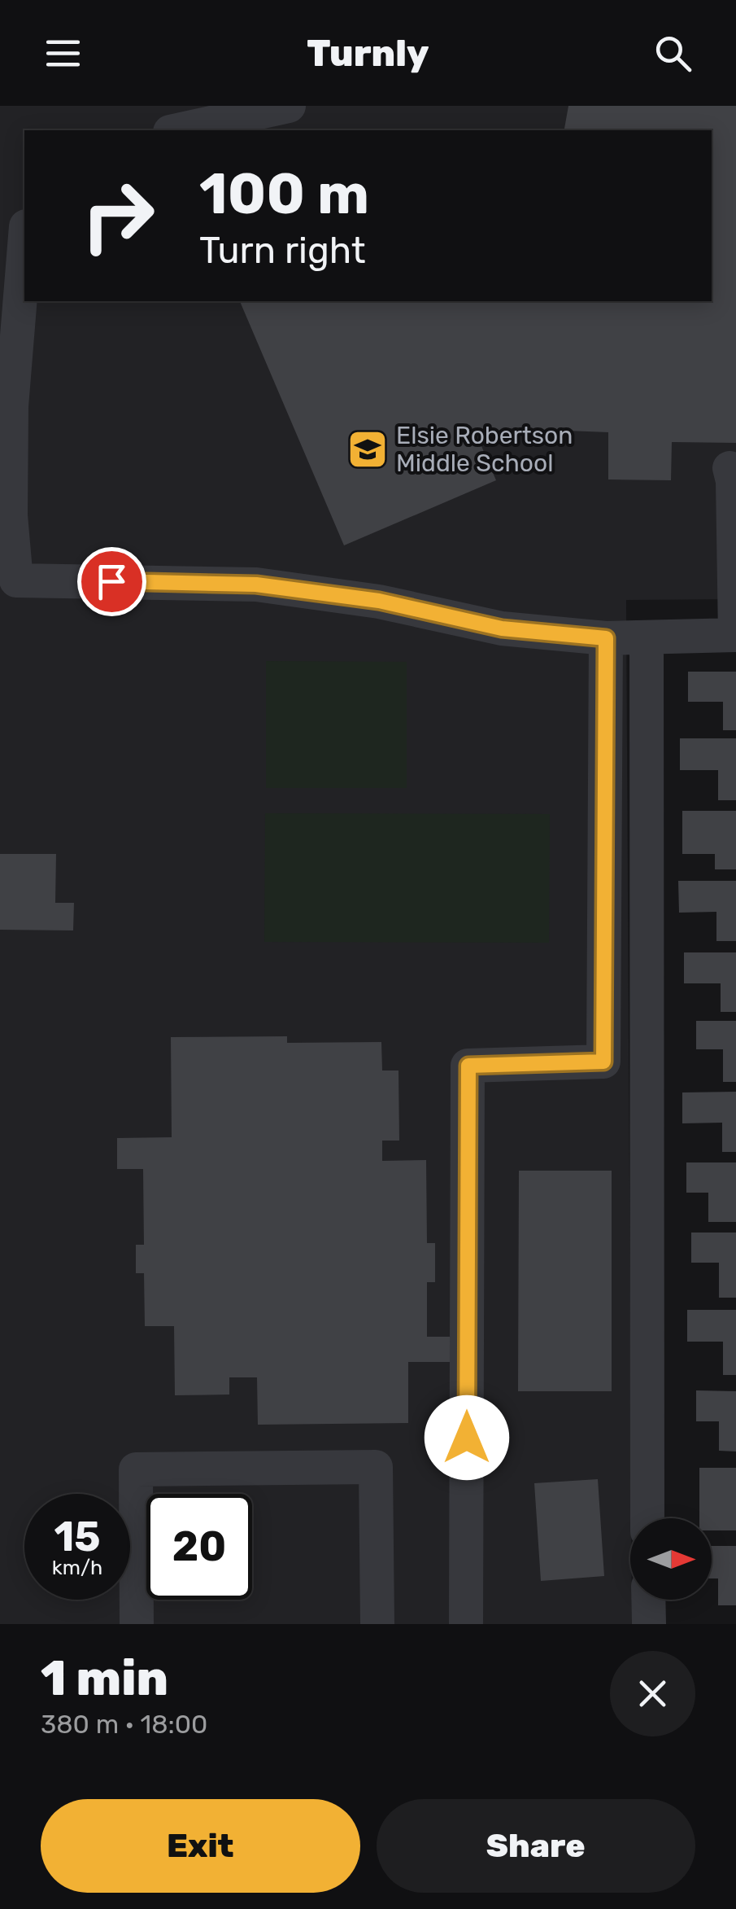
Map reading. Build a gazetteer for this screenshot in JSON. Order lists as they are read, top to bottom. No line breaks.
{"places":{"school or university":["Elsie Robertson Middle School"]},"north":"right","page":{"header":"Turnly","turn":["100 m","Turn right"],"speed":"15 km/h","limit":"20","heading":["1 min","380 m · 18:00"],"buttons":["Exit","Share"]}}
